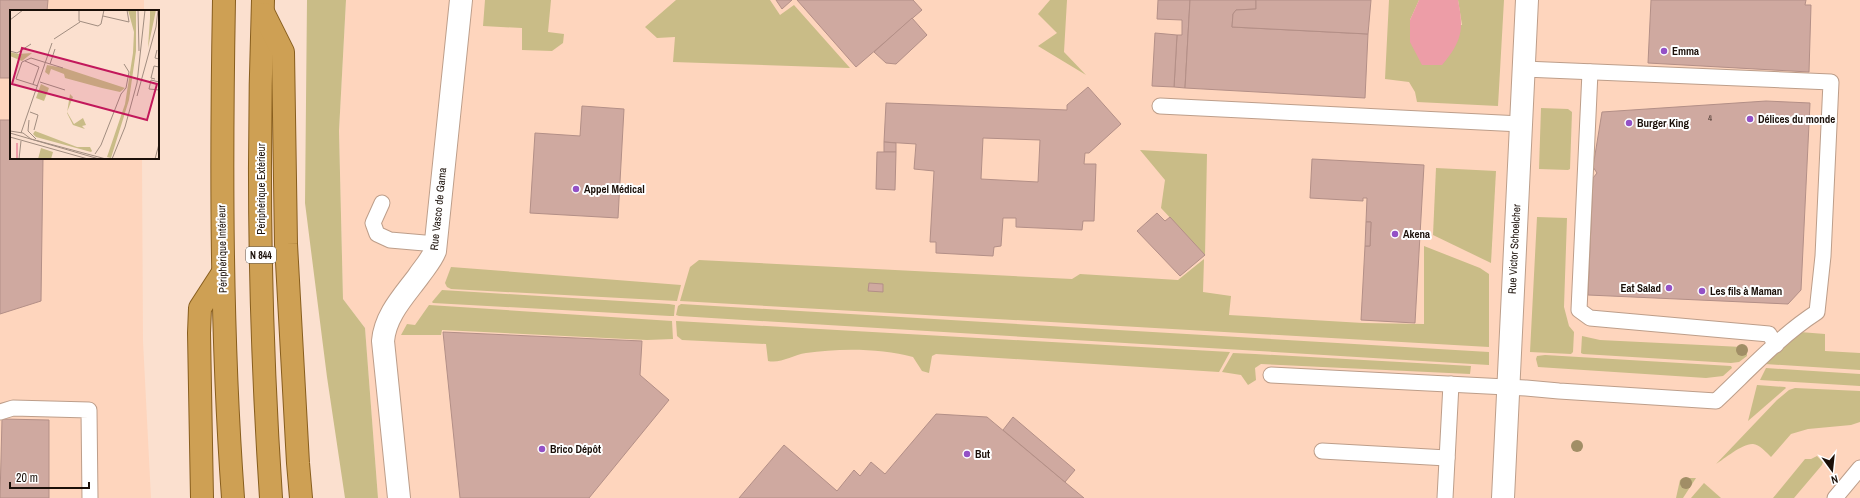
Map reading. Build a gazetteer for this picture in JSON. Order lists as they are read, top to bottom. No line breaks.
{"streets":{"highway":["Périphérique Extérieur","Périphérique Intérieur","N 844"],"street":["Rue Vasco de Gama","Rue Victor Schoelcher"]},"places":["Emma","Délices du monde","Burger King","Appel Médical","Akena","Eat Salad","Les fils à Maman","Brico Dépôt","But"],"house_numbers":["4"],"scale_bar":"20 m","north":"bottom"}
